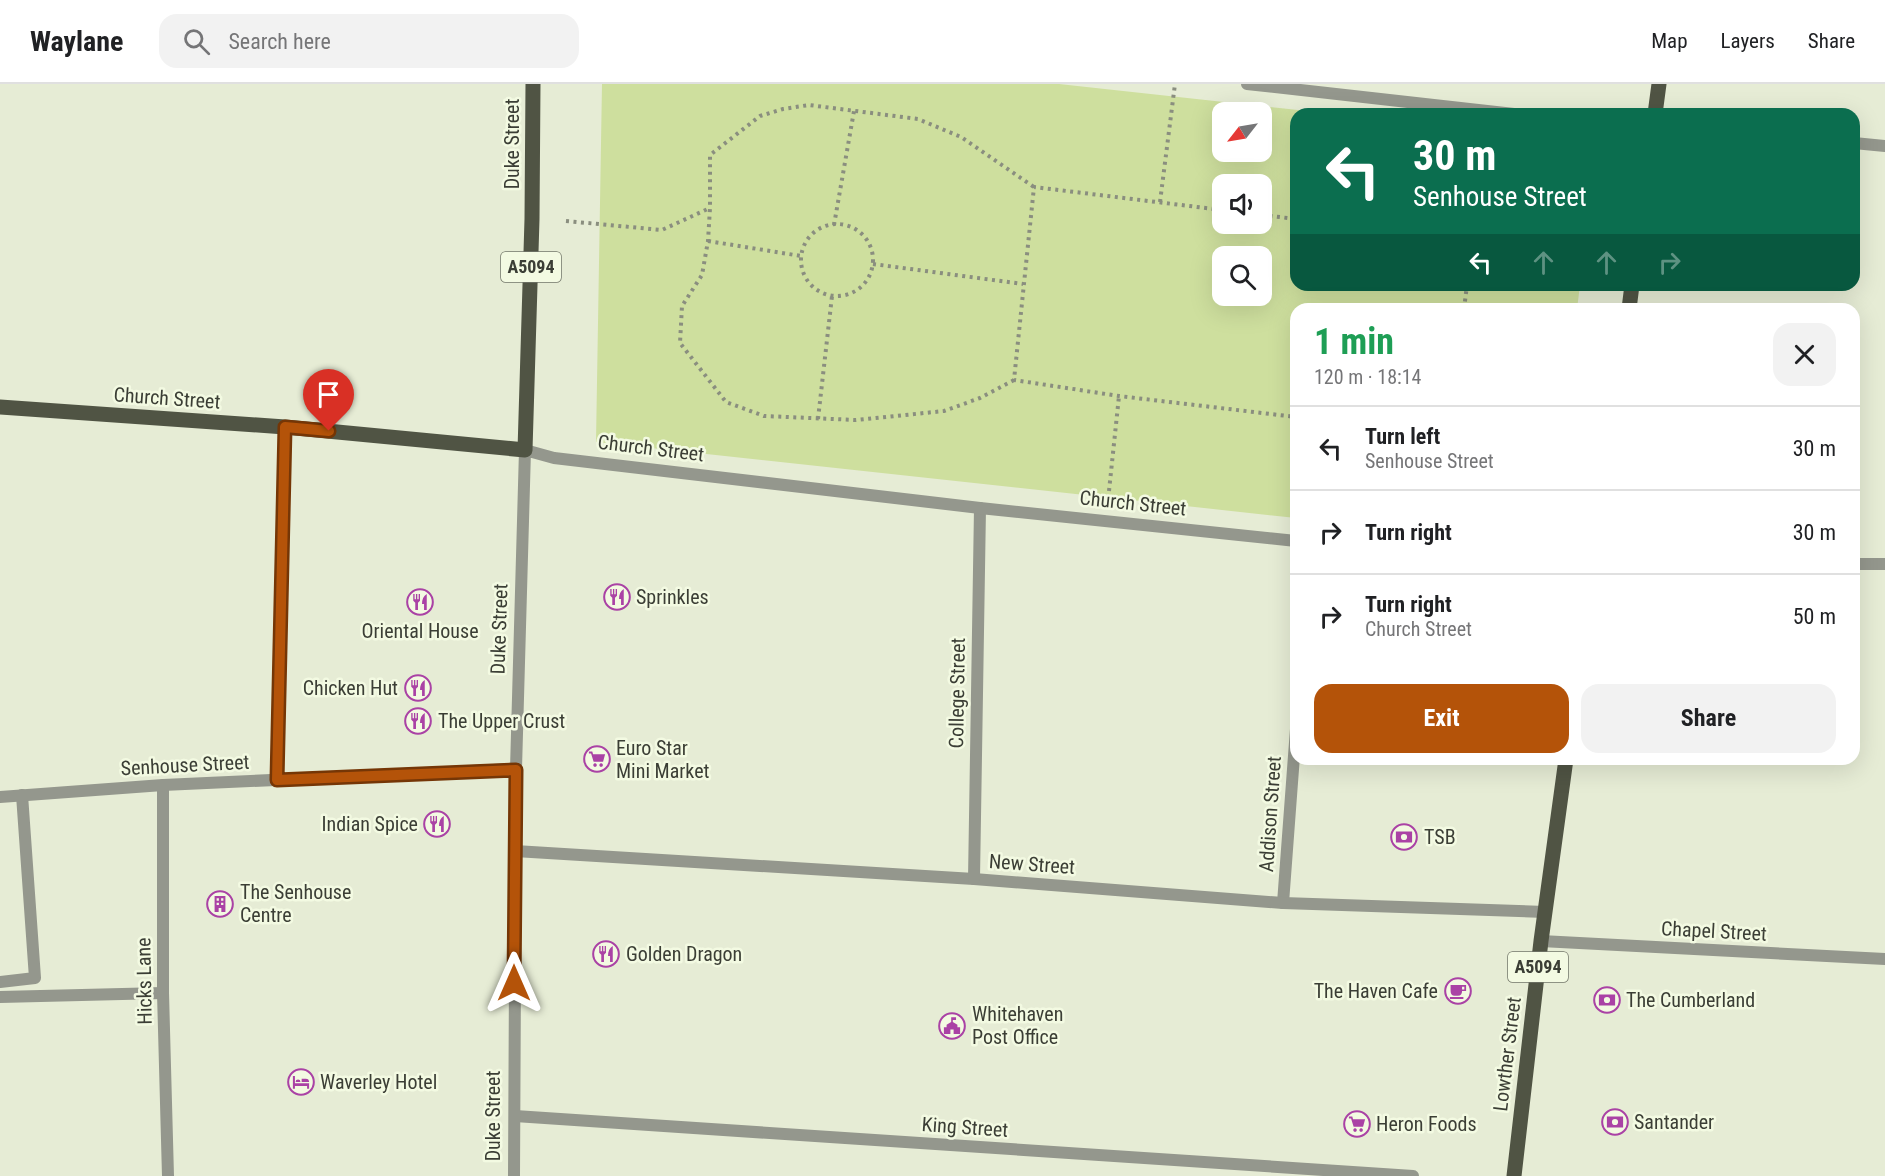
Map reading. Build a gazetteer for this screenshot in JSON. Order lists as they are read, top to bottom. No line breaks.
{"streets":{"main road":["Duke Street","A5094","Church Street","Lowther Street"],"street":["College Street","Senhouse Street","Addison Street","New Street","Chapel Street","Hicks Lane","King Street"]},"crossings":[["Duke Street","Church Street"],["Duke Street","Senhouse Street"],["Duke Street","New Street"],["Duke Street","King Street"],["Church Street","College Street"],["College Street","New Street"],["Senhouse Street","Hicks Lane"],["Addison Street","New Street"],["New Street","Lowther Street"],["Chapel Street","Lowther Street"]],"places":{"restaurant":["Sprinkles","Oriental House","Chicken Hut","The Upper Crust","Indian Spice","Golden Dragon"],"supermarket":["Euro Star Mini Market","Heron Foods"],"bank":["TSB","The Cumberland","Santander"],"building":["The Senhouse Centre"],"cafe":["The Haven Cafe"],"public building":["Whitehaven Post Office"],"hotel":["Waverley Hotel"]},"north":"bottom left","page":{"header":"Waylane","search":"Search here","nav":["Map","Layers","Share"],"turn":["30 m","Senhouse Street"],"heading":["1 min","120 m · 18:14"],"list":[{"name":"Turn left","note":"Senhouse Street","value":"30 m"},{"name":"Turn right","value":"30 m"},{"name":"Turn right","note":"Church Street","value":"50 m"}],"buttons":["Exit","Share"]}}
